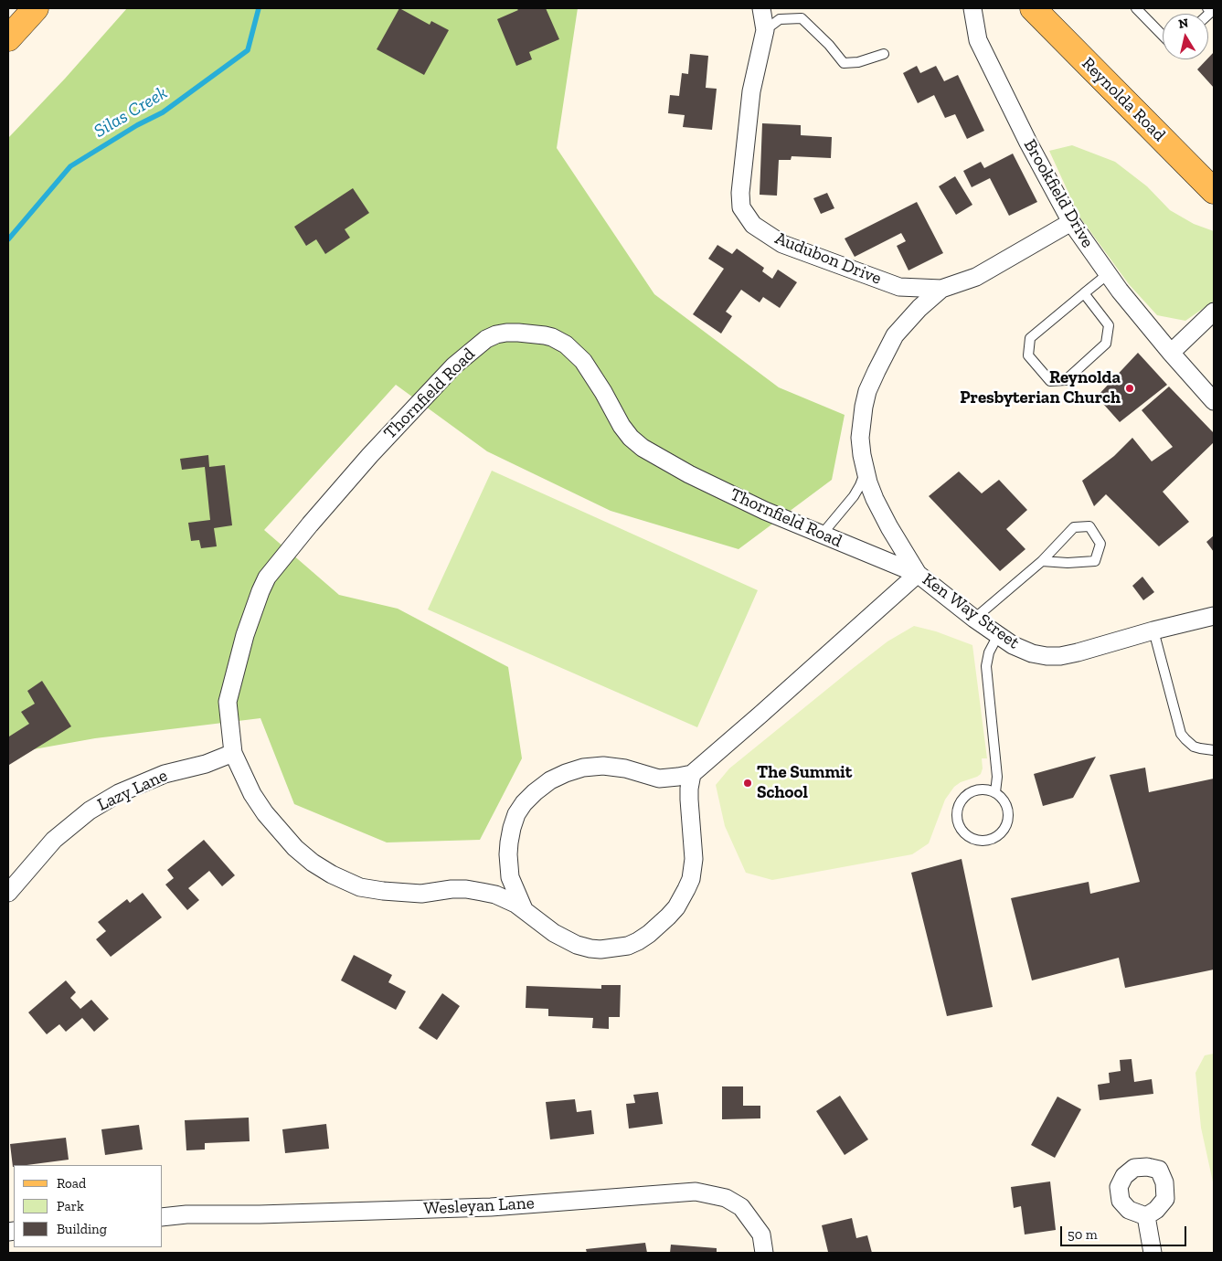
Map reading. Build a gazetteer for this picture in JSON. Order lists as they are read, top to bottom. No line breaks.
{"streets":{"main road":["Reynolda Road"],"street":["Brookfield Drive","Audubon Drive","Thornfield Road","Ken Way Street","Lazy Lane","Wesleyan Lane"]},"crossings":[["Brookfield Drive","Ken Way Street"],["Audubon Drive","Ken Way Street"],["Thornfield Road","Ken Way Street"],["Thornfield Road","Lazy Lane"]],"water":["Silas Creek"],"places":["Reynolda Presbyterian Church","The Summit School"],"legend":["Road","Park","Building"],"scale_bar":"50 m","north":"top"}
